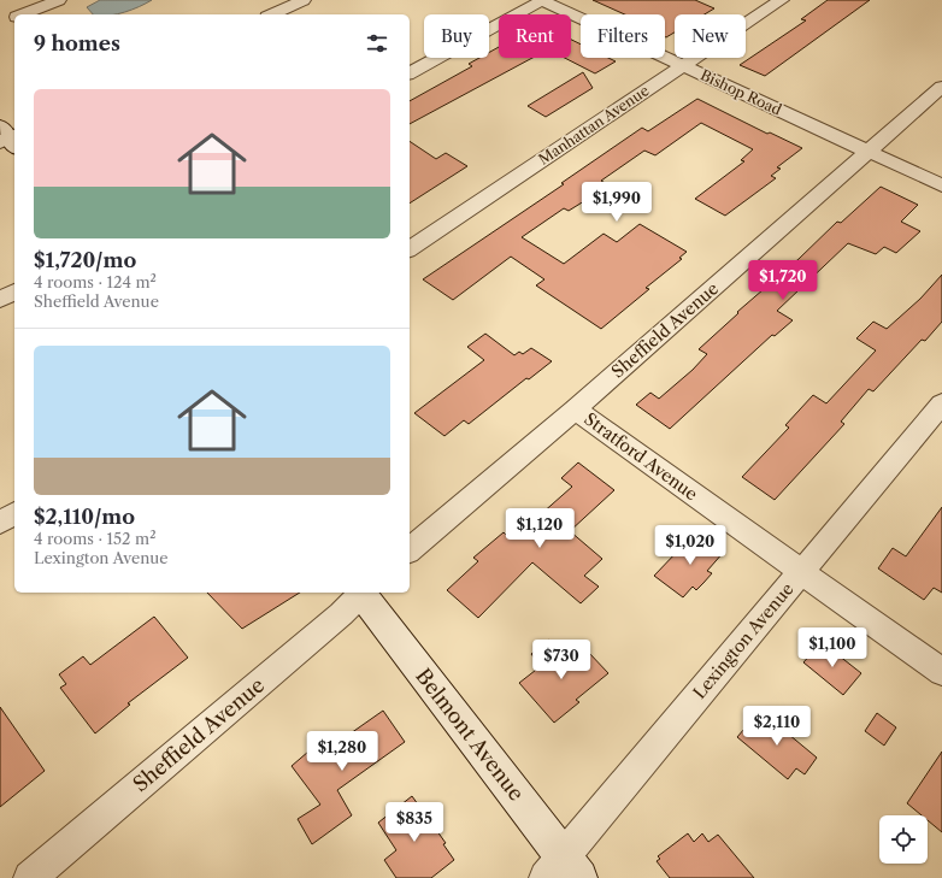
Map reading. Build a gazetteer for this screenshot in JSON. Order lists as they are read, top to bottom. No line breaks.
{"streets":{"main road":["Belmont Avenue"],"street":["Bishop Road","Manhattan Avenue","Sheffield Avenue","Stratford Avenue","Lexington Avenue"]},"crossings":[["Bishop Road","Manhattan Avenue"],["Bishop Road","Sheffield Avenue"],["Sheffield Avenue","Stratford Avenue"],["Stratford Avenue","Lexington Avenue"],["Lexington Avenue","Belmont Avenue"]],"page":{"chip":["Buy","Rent","Filters","New"],"heading":"9 homes","list":[{"name":"$1,720/mo","note":"4 rooms · 124 m² · Sheffield Avenue"},{"name":"$2,110/mo","note":"4 rooms · 152 m² · Lexington Avenue"}],"price":["$1,990","$1,720","$1,120","$1,020","$1,100","$730","$2,110","$1,280","$835"]}}
